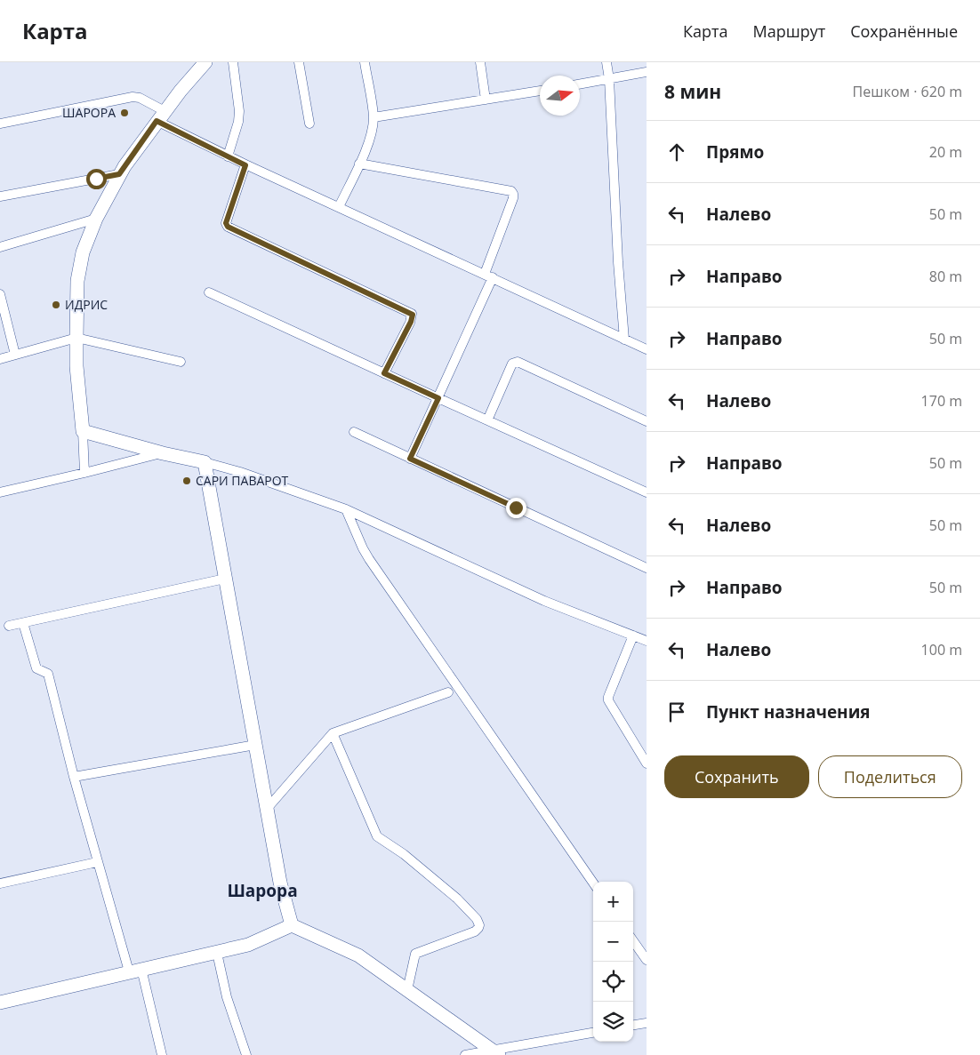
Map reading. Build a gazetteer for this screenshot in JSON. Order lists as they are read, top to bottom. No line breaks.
{"districts":["Шарора"],"places":["ШАРОРА","ИДРИС","САРИ ПАВАРОТ"],"north":"right","page":{"header":"Карта","nav":["Карта","Маршрут","Сохранённые"],"heading":["8 мин","Пешком · 620 m"],"list":[["Прямо","20 m"],["Налево","50 m"],["Направо","80 m"],["Направо","50 m"],["Налево","170 m"],["Направо","50 m"],["Налево","50 m"],["Направо","50 m"],["Налево","100 m"],"Пункт назначения"],"buttons":["Сохранить","Поделиться"],"map_buttons":["+","−"]}}
